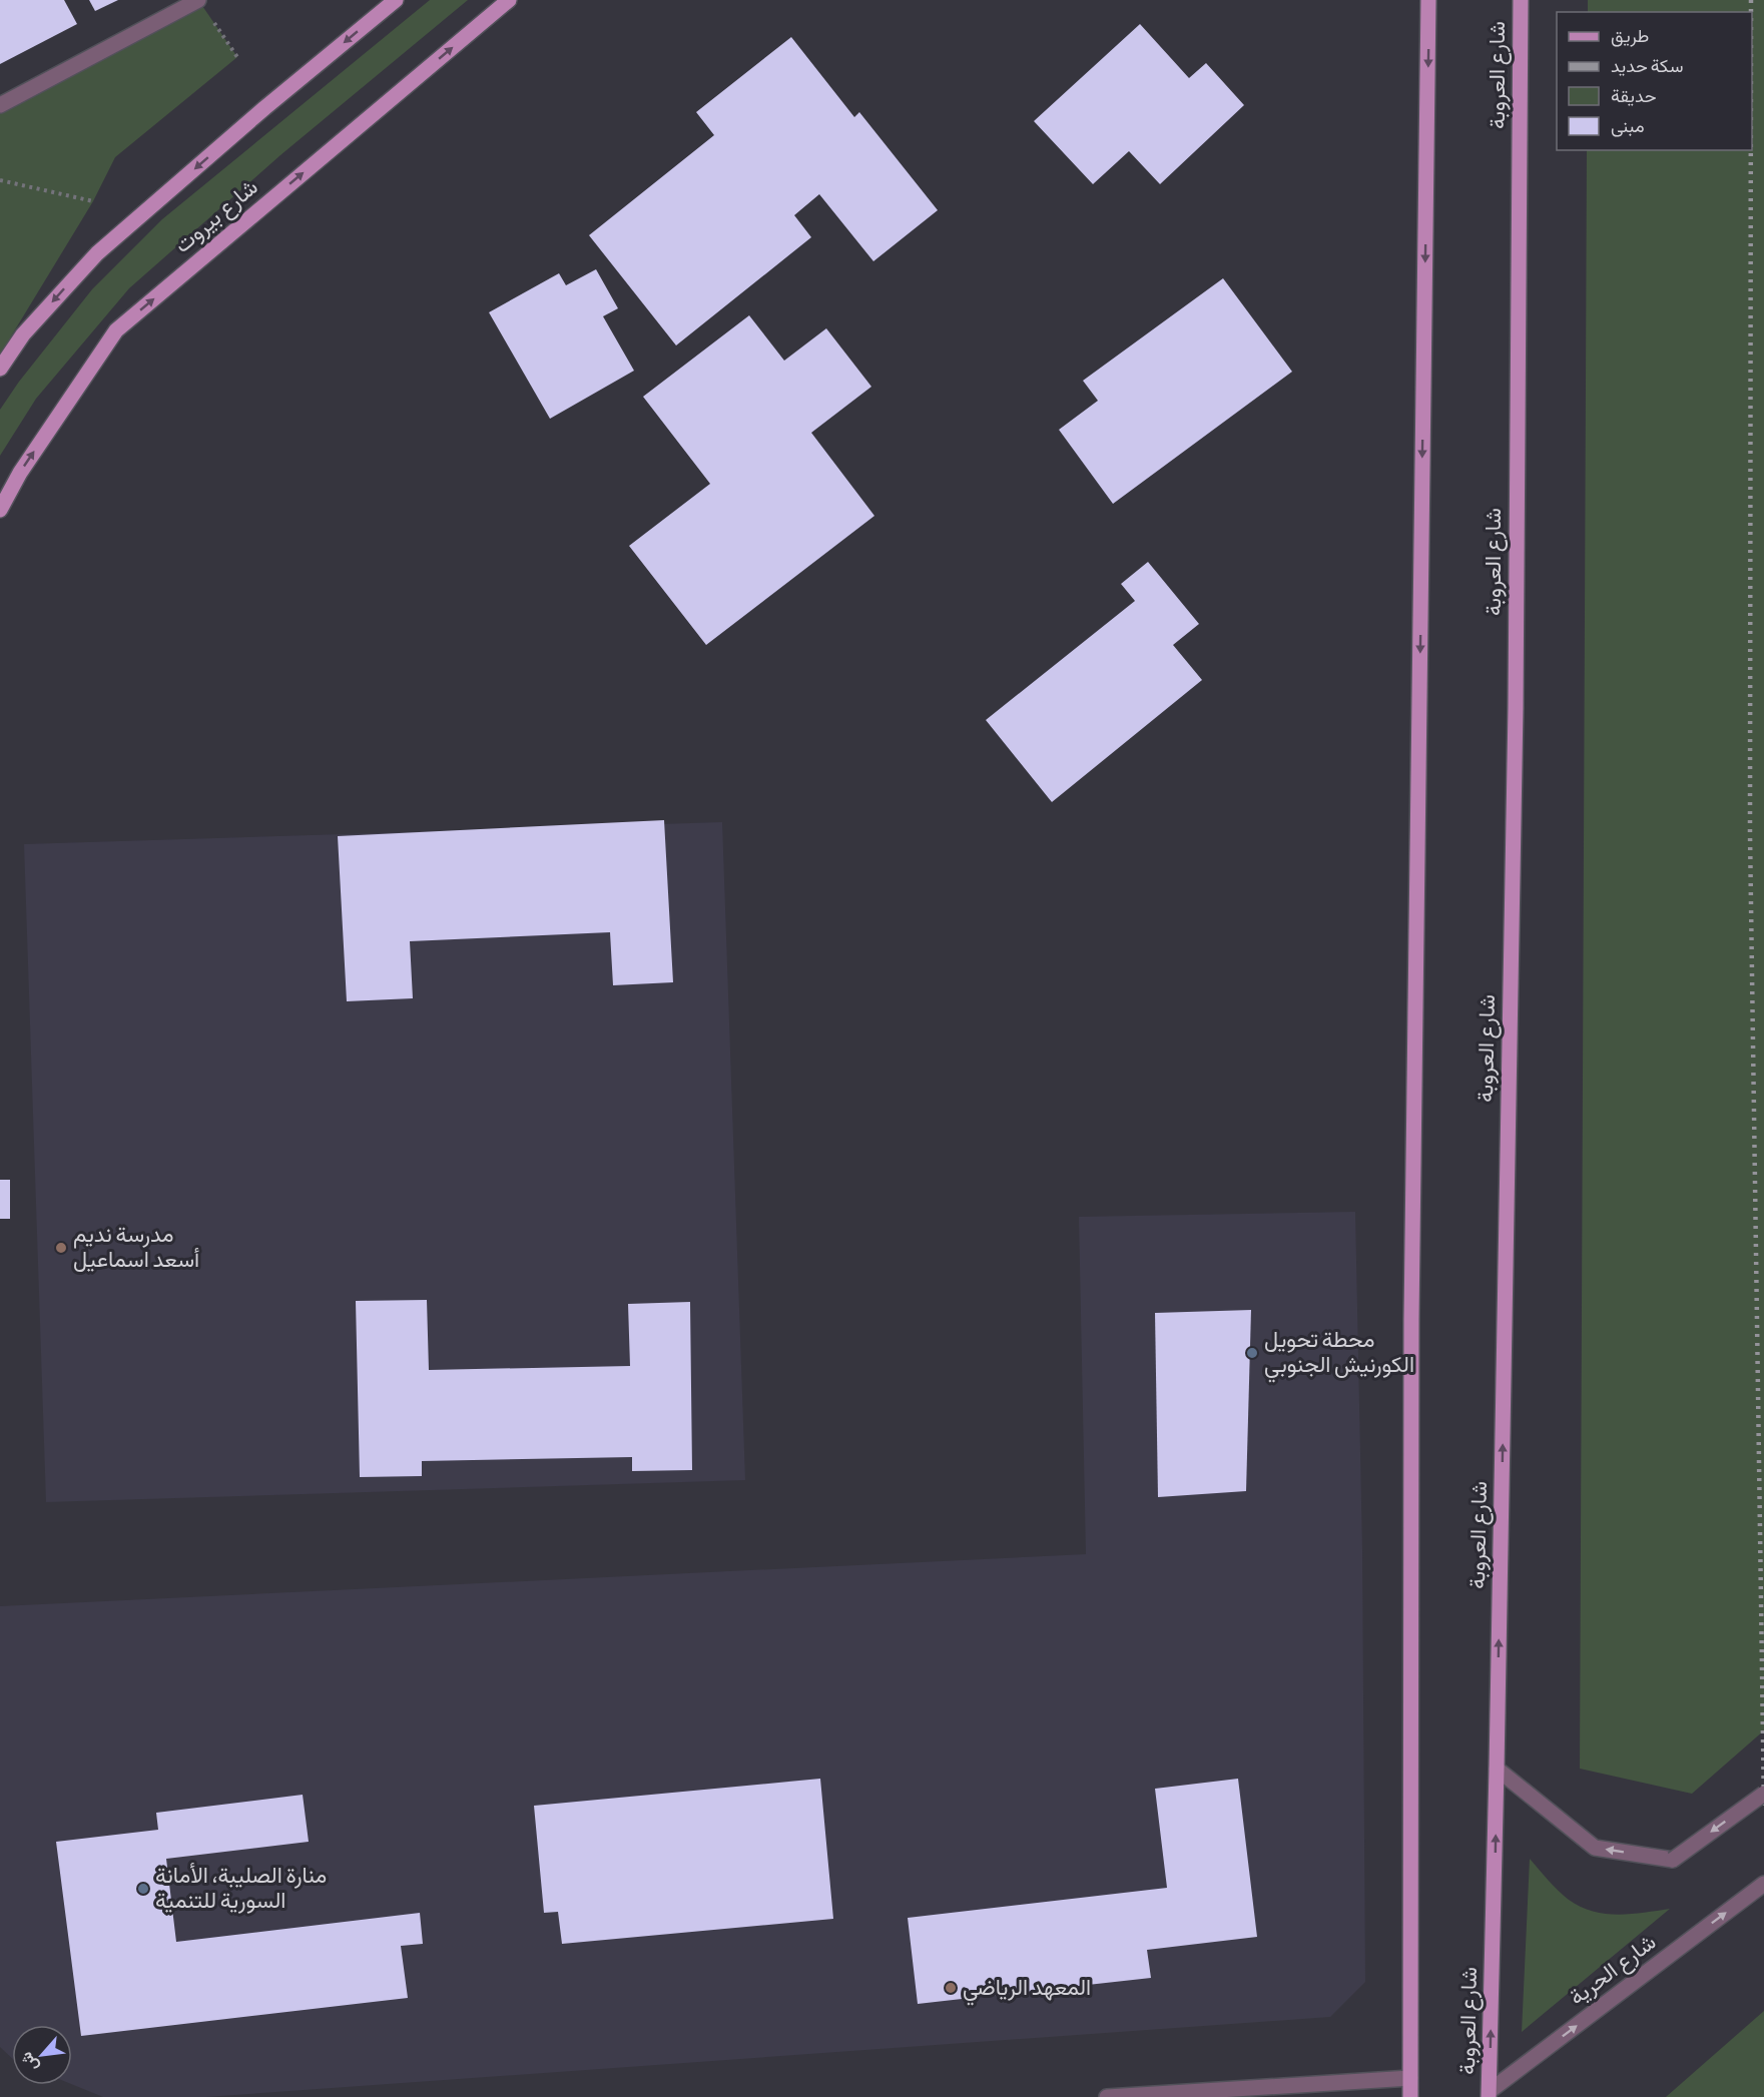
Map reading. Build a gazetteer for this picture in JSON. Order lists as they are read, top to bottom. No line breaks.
{"streets":{"main road":["شارع العروبة","شارع بيروت"],"street":["شارع الحرية"]},"crossings":[["شارع العروبة","شارع الحرية"]],"one_way":["شارع الحرية"],"places":["مدرسة نديم أسعد اسماعيل","محطة تحويل الكورنيش الجنوبي","منارة الصليبة، الأمانة السورية للتنمية","المعهد الرياضي"],"legend":["طريق","سكة حديد","حديقة","مبنى"],"north":"bottom left"}
